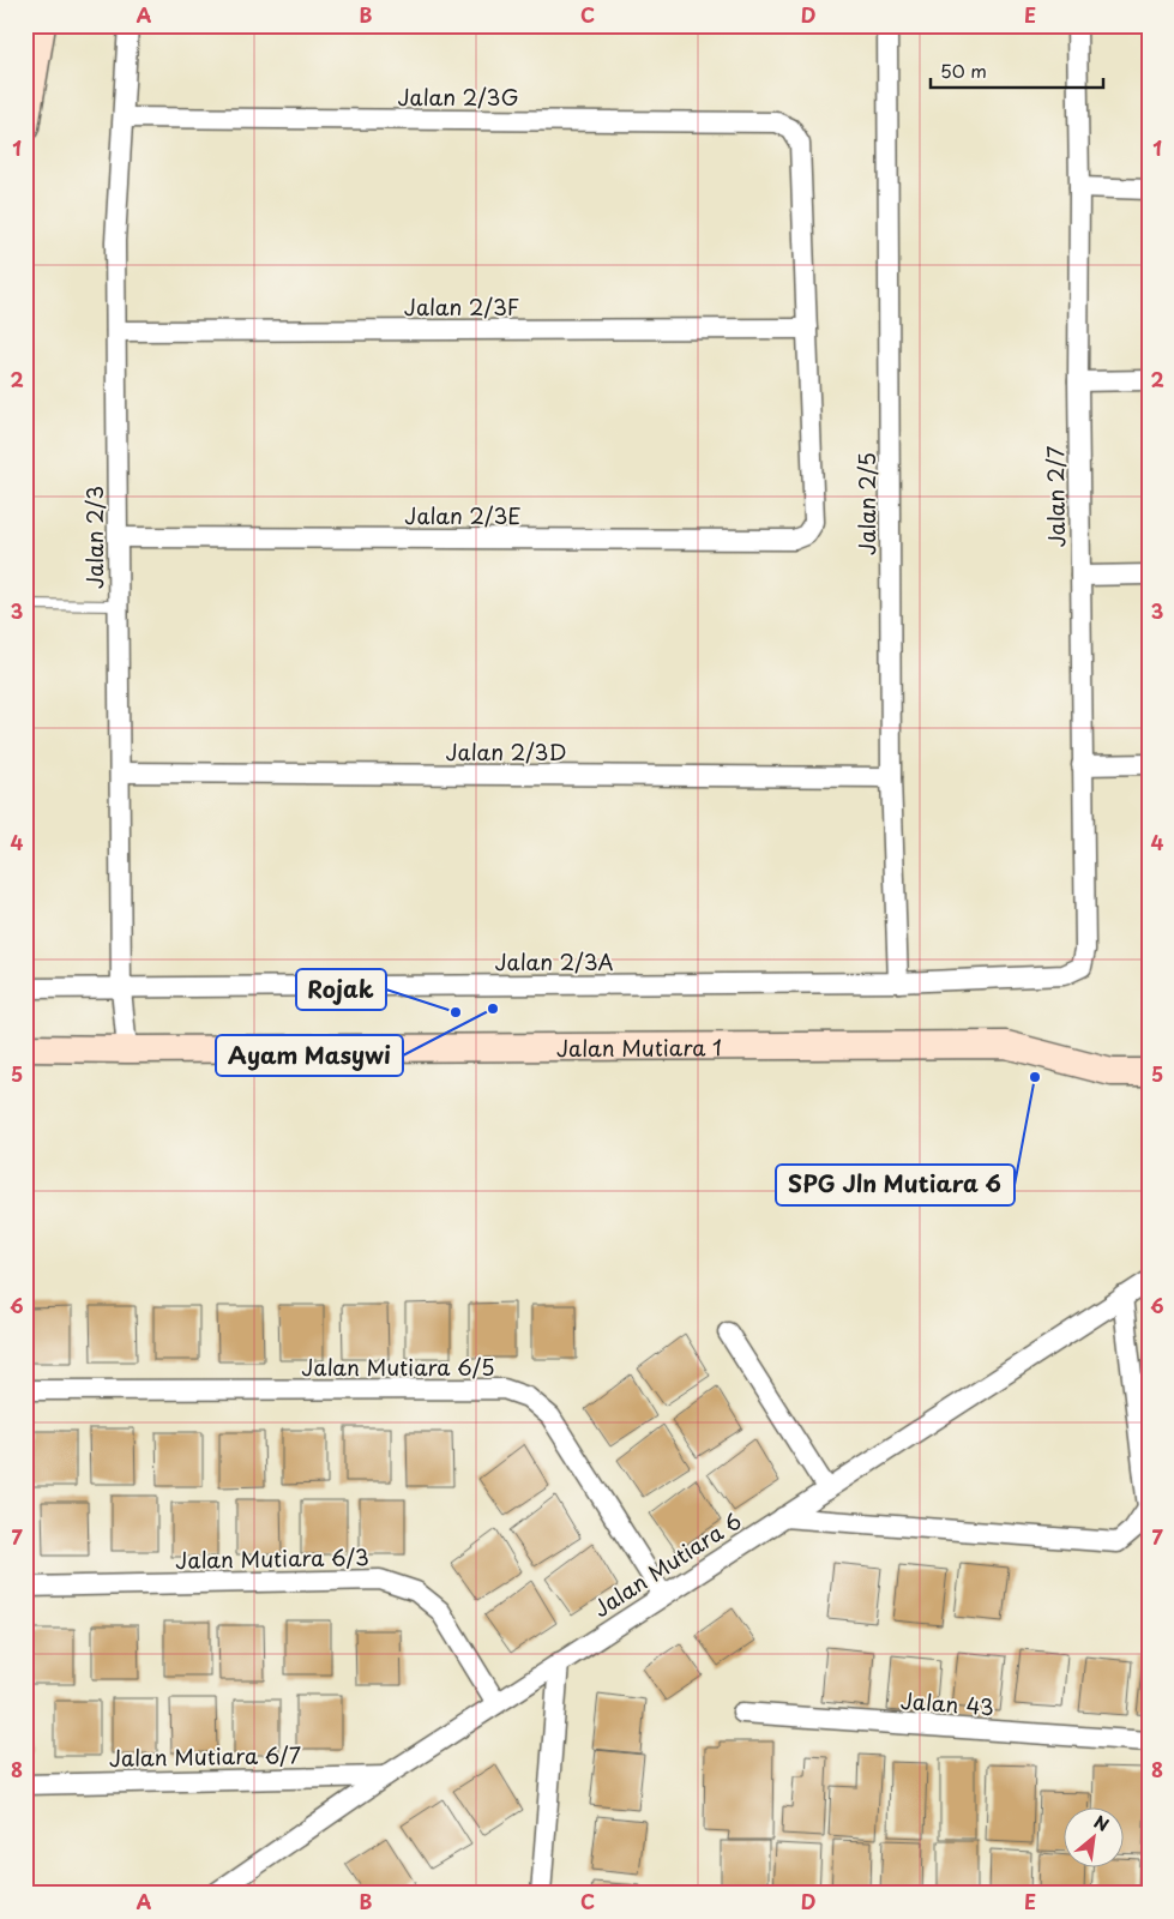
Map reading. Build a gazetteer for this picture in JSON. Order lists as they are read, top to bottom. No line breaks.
{"streets":{"street":["Jalan 2/3G","Jalan 2/3F","Jalan 2/7","Jalan 2/5","Jalan 2/3E","Jalan 2/3","Jalan 2/3D","Jalan 2/3A","Jalan Mutiara 1","Jalan Mutiara 6/5","Jalan Mutiara 6/3","Jalan Mutiara 6","Jalan 43","Jalan Mutiara 6/7"]},"crossings":[["Jalan 2/3G","Jalan 2/3F"],["Jalan 2/3G","Jalan 2/3E"],["Jalan 2/3G","Jalan 2/3"],["Jalan 2/3F","Jalan 2/3E"],["Jalan 2/3F","Jalan 2/3"],["Jalan 2/7","Jalan 2/3A"],["Jalan 2/5","Jalan 2/3D"],["Jalan 2/5","Jalan 2/3A"],["Jalan 2/3E","Jalan 2/3"],["Jalan 2/3","Jalan 2/3D"],["Jalan 2/3","Jalan 2/3A"],["Jalan 2/3","Jalan Mutiara 1"],["Jalan Mutiara 6/5","Jalan Mutiara 6"],["Jalan Mutiara 6/3","Jalan Mutiara 6"],["Jalan Mutiara 6","Jalan Mutiara 6/7"]],"places":["Ayam Masywi","Rojak","SPG Jln Mutiara 6"],"scale_bar":"50 m","north":"top right","grid":{"columns":["A","B","C","D","E"],"rows":["1","2","3","4","5","6","7","8"]}}
